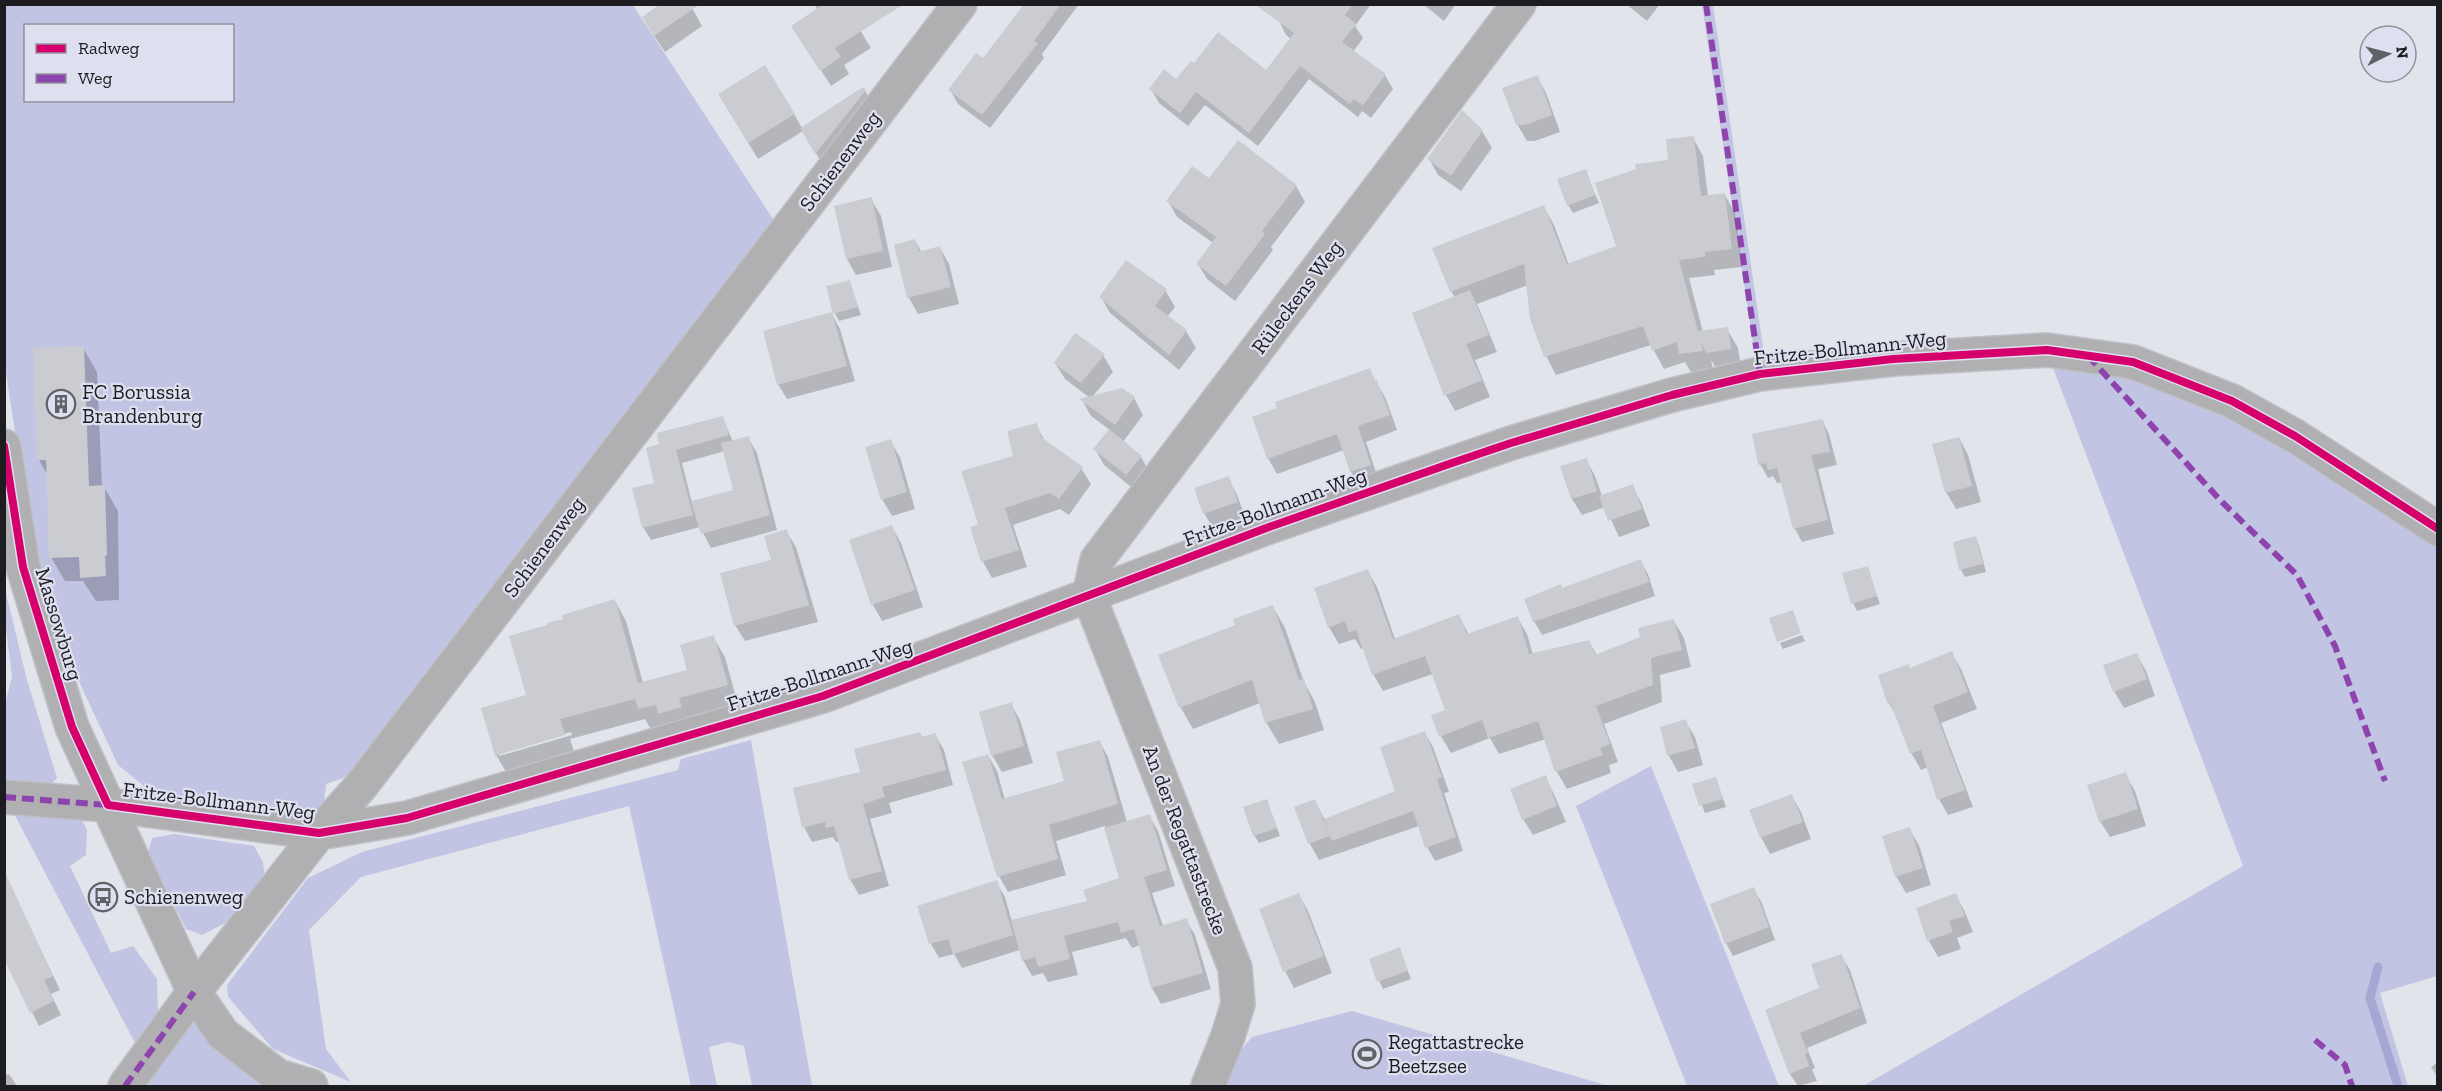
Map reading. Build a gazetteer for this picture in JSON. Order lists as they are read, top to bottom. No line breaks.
{"streets":{"street":["Schienenweg","Rüleckens Weg","Fritze-Bollmann-Weg","Massowburg","An der Regattastrecke"]},"crossings":[["Schienenweg","Fritze-Bollmann-Weg"],["Schienenweg","Massowburg"],["Rüleckens Weg","Fritze-Bollmann-Weg"],["Rüleckens Weg","An der Regattastrecke"],["Fritze-Bollmann-Weg","Massowburg"],["Fritze-Bollmann-Weg","An der Regattastrecke"]],"places":{"building":["FC Borussia Brandenburg"],"bus stop":["Schienenweg"],"sports":["Regattastrecke Beetzsee"]},"legend":["Radweg","Weg"],"north":"right"}
